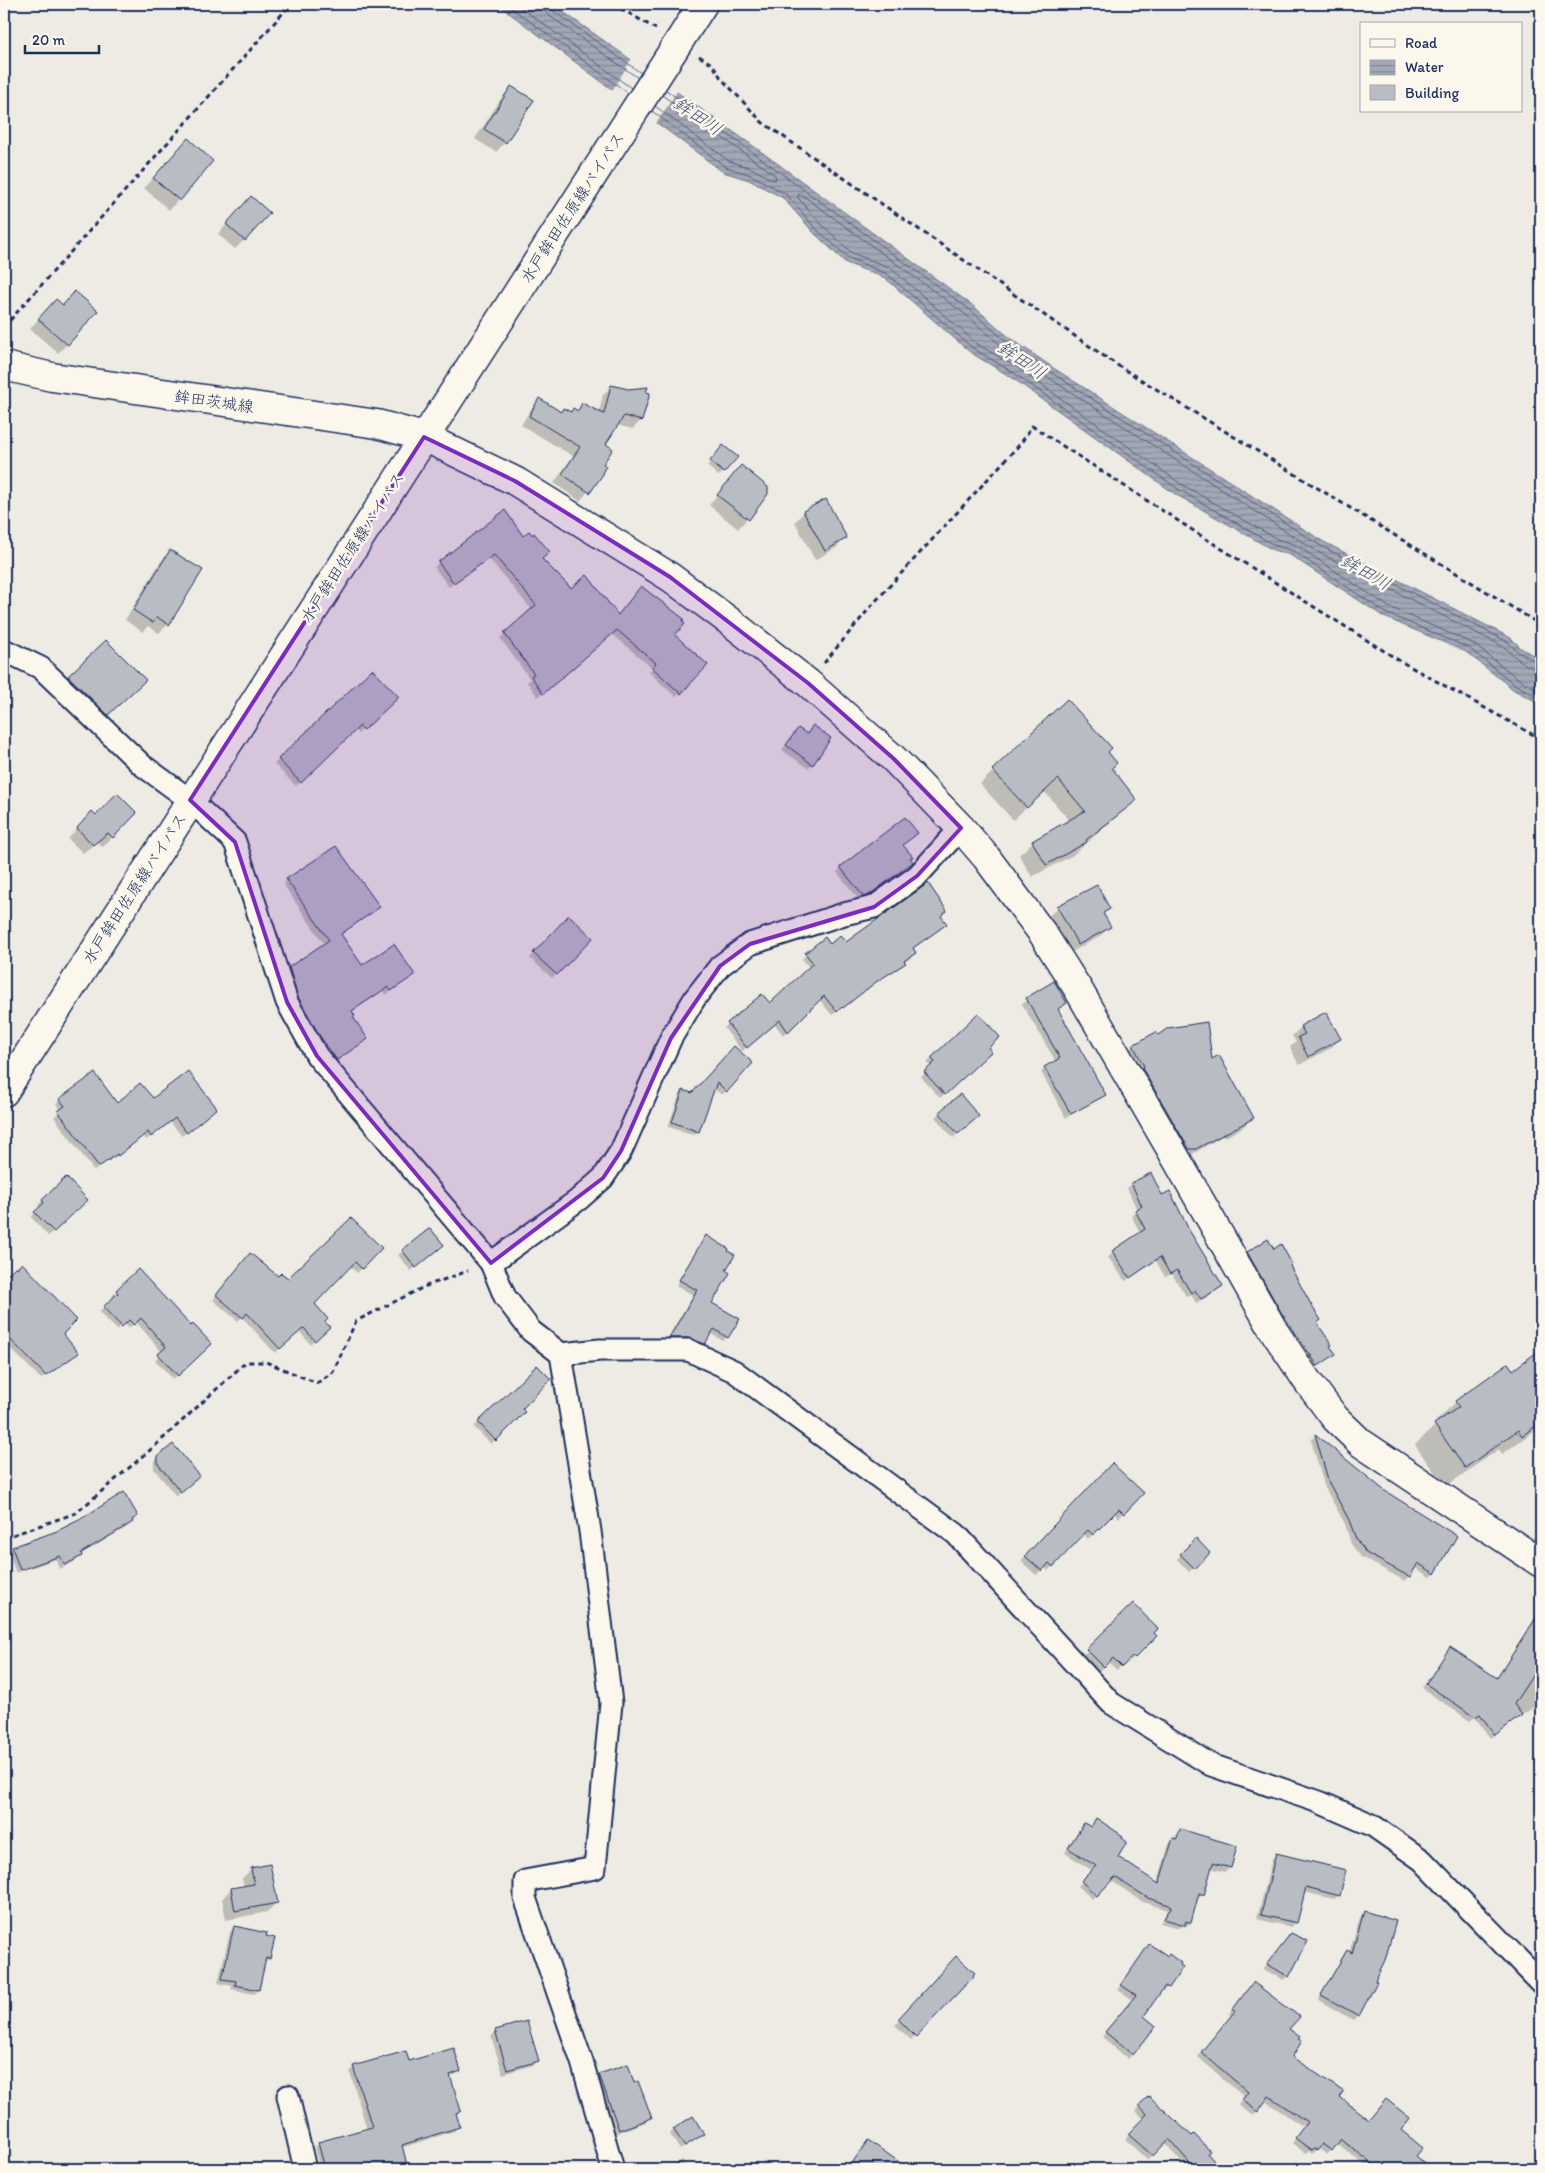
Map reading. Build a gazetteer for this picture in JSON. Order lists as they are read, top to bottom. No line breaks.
{"streets":{"main road":["水戸鉾田佐原線バイパス","鉾田茨城線"]},"crossings":[["水戸鉾田佐原線バイパス","鉾田茨城線"]],"water":["鉾田川"],"legend":["Road","Water","Building"],"scale_bar":"20 m"}
